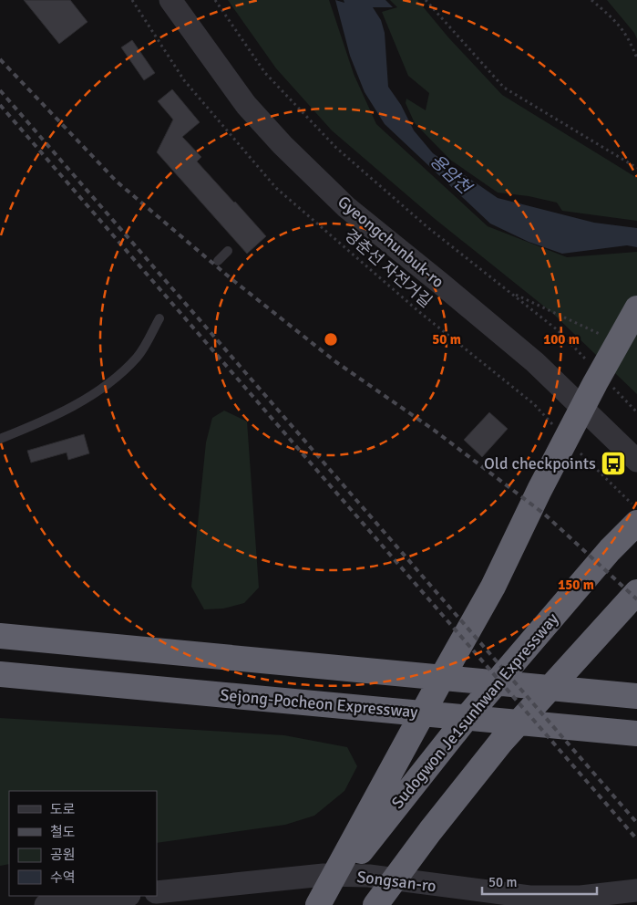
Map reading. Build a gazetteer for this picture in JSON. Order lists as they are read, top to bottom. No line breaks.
{"streets":{"highway":["Sejong-Pocheon Expressway","Sudogwon Je1sunhwan Expressway"],"street":["Gyeongchunbuk-ro","Songsan-ro"],"path":["경춘선 자전거길"]},"water":["용암천"],"places":{"bus stop":["Old checkpoints"]},"legend":["도로","철도","공원","수역"],"scale_bar":"50 m","rings":["50 m","100 m","150 m"]}
